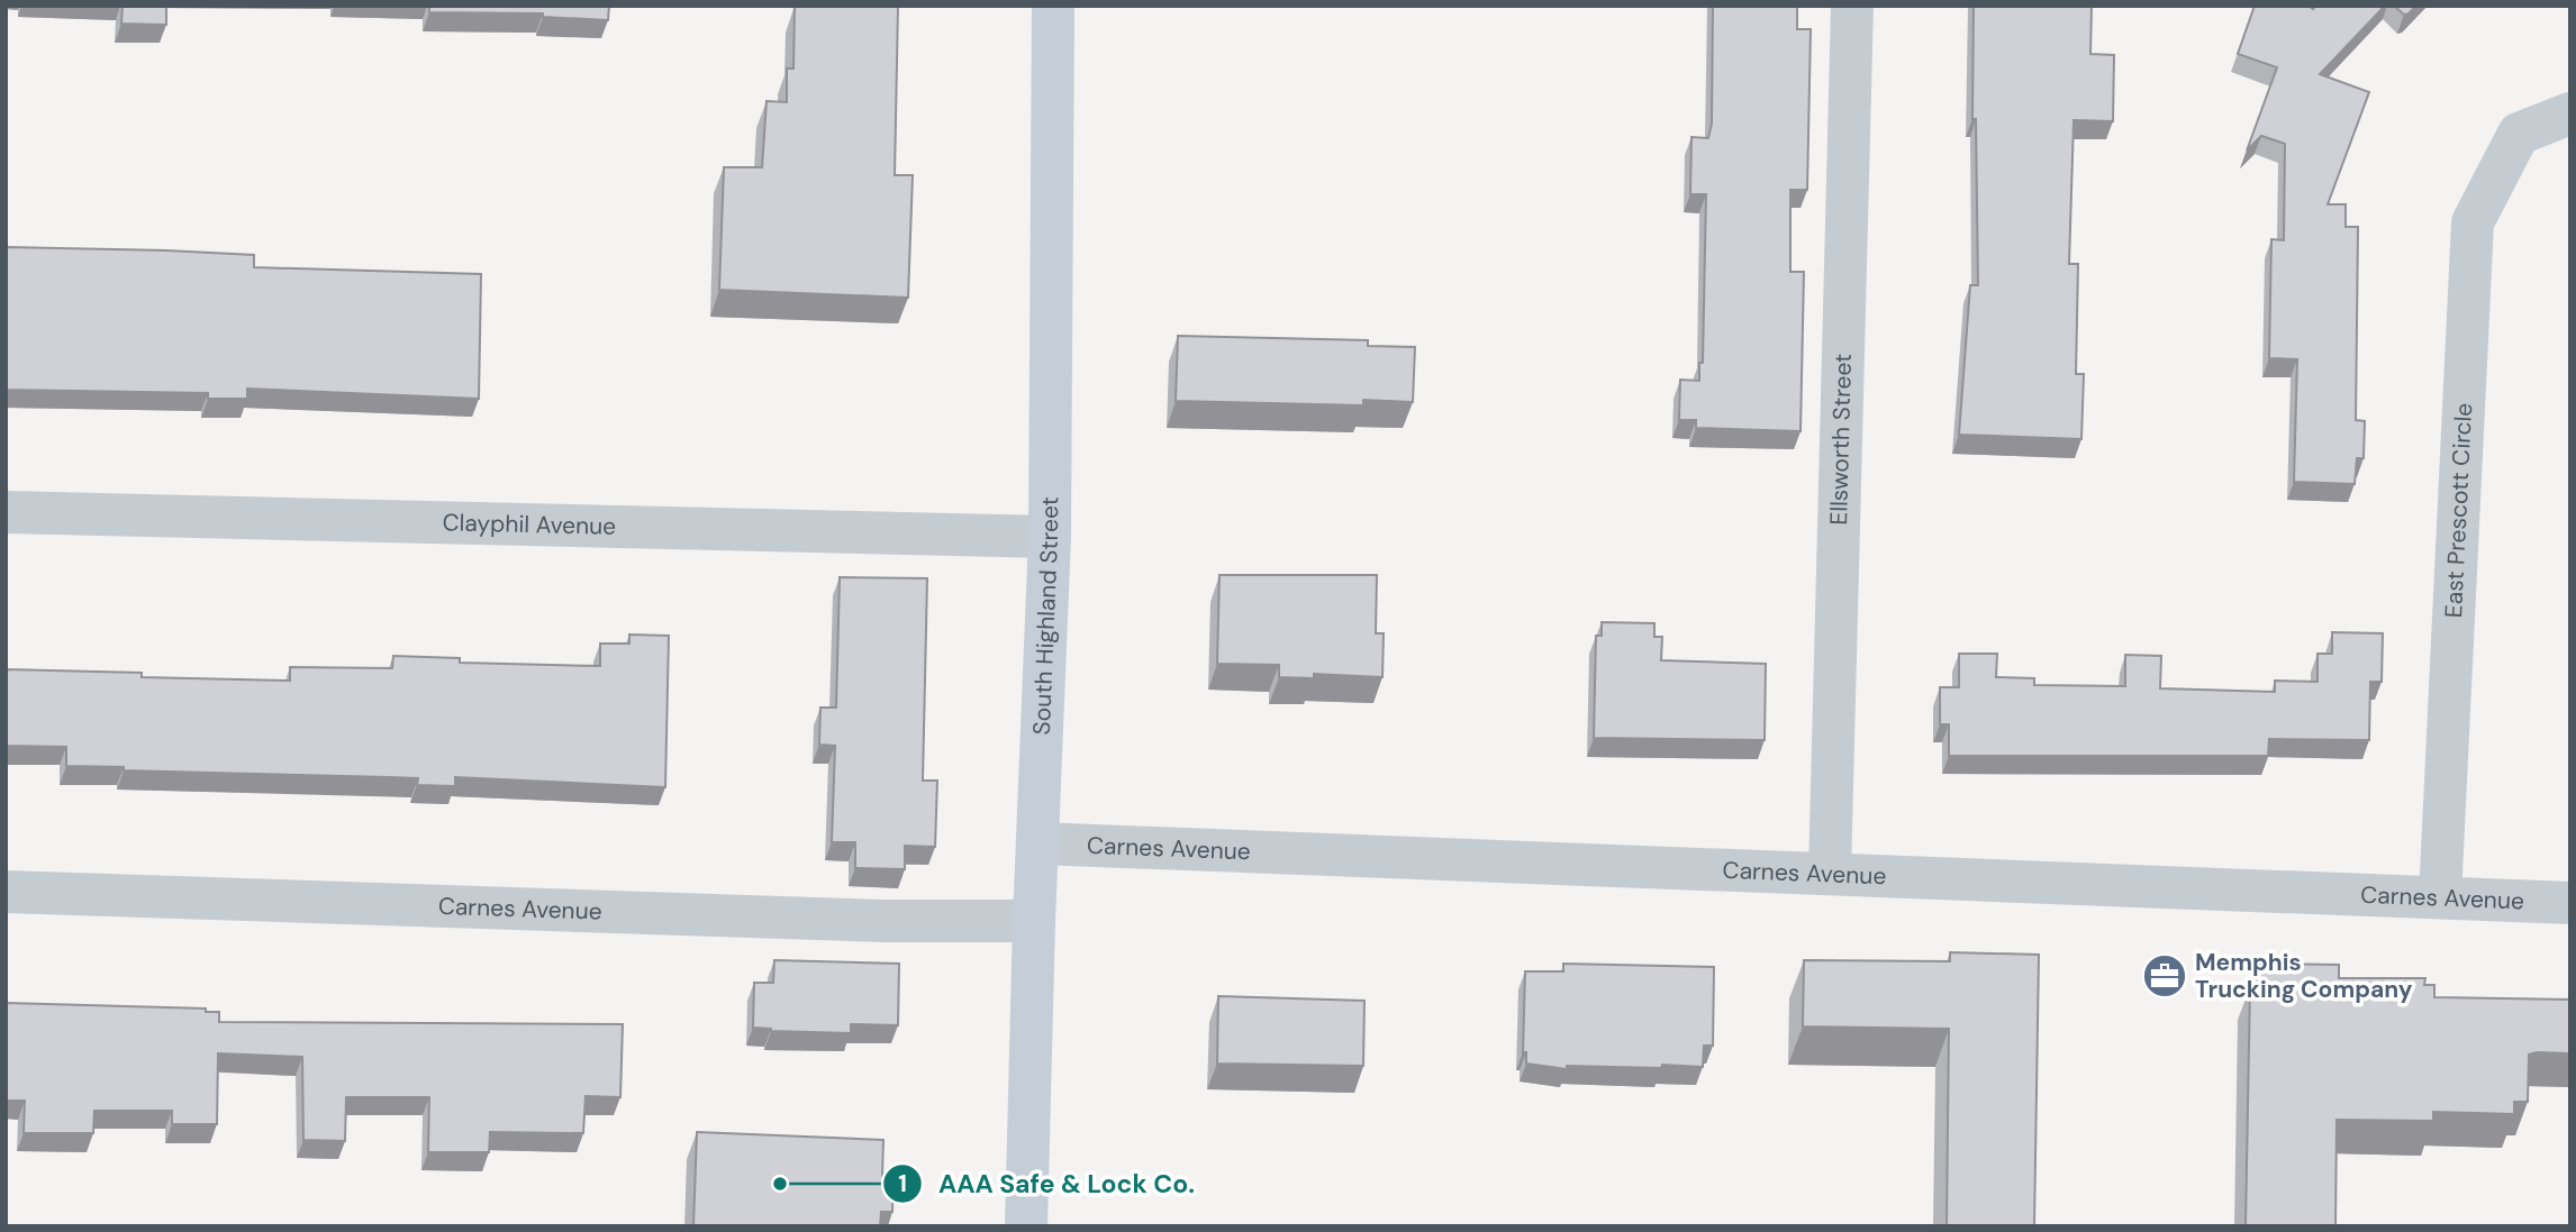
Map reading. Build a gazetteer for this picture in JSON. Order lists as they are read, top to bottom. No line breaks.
{"streets":{"main road":["South Highland Street"],"street":["Ellsworth Street","East Prescott Circle","Clayphil Avenue","Carnes Avenue"]},"crossings":[["Ellsworth Street","Carnes Avenue"],["East Prescott Circle","Carnes Avenue"],["Clayphil Avenue","South Highland Street"],["South Highland Street","Carnes Avenue"]],"places":{"office":["Memphis Trucking Company"],"other":["AAA Safe & Lock Co."]}}
